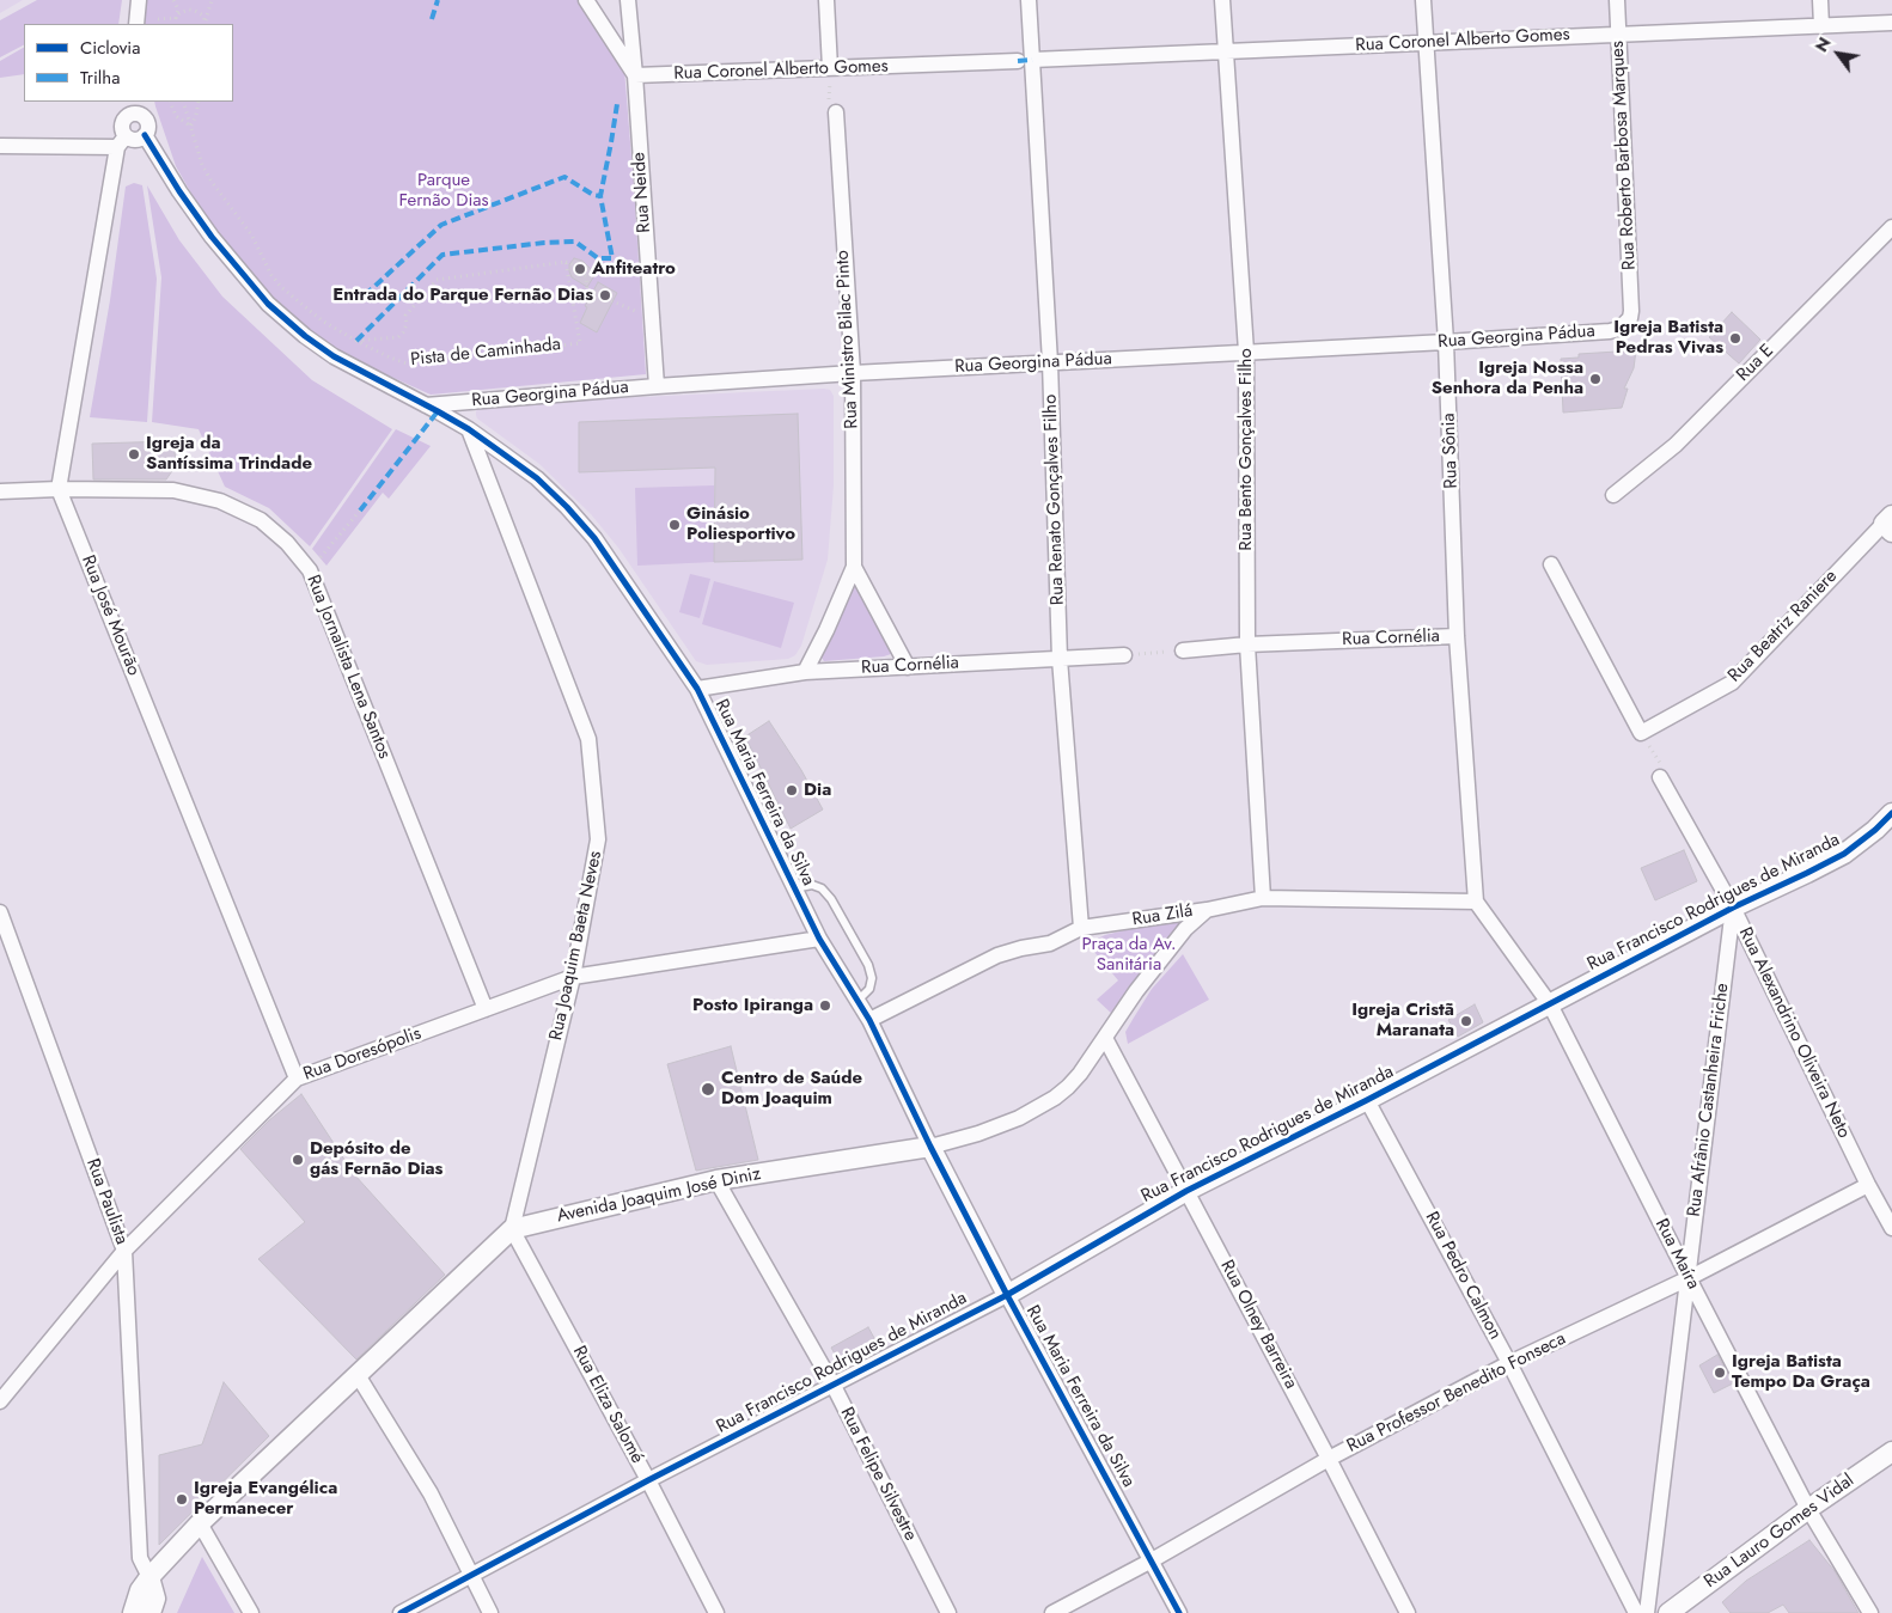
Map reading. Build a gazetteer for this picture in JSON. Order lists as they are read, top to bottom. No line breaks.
{"streets":{"street":["Rua Coronel Alberto Gomes","Rua Roberto Barbosa Marques","Rua Neide","Rua Georgina Pádua","Rua Ministro Bilac Pinto","Rua E","Rua Bento Gonçalves Filho","Rua Sônia","Rua Renato Gonçalves Filho","Rua José Mourão","Rua Beatriz Raniere","Rua Cornélia","Rua Jornalista Lena Santos","Rua Maria Ferreira da Silva","Rua Francisco Rodrigues de Miranda","Rua Zilá","Rua Joaquim Baeta Neves","Rua Alexandrino Oliveira Neto","Rua Doresópolis","Rua Afrânio Castanheira Friche","Avenida Joaquim José Diniz","Rua Paulista","Rua Maíra","Rua Pedro Calmon","Rua Olney Barreira","Rua Professor Benedito Fonseca","Rua Eliza Salomé","Rua Felipe Silvestre","Rua Lauro Gomes Vidal"],"path":["Pista de Caminhada"]},"crossings":[["Rua Coronel Alberto Gomes","Rua Roberto Barbosa Marques"],["Rua Coronel Alberto Gomes","Rua Neide"],["Rua Coronel Alberto Gomes","Rua Bento Gonçalves Filho"],["Rua Coronel Alberto Gomes","Rua Sônia"],["Rua Coronel Alberto Gomes","Rua Renato Gonçalves Filho"],["Rua Roberto Barbosa Marques","Rua Georgina Pádua"],["Rua Neide","Rua Georgina Pádua"],["Rua Georgina Pádua","Rua Ministro Bilac Pinto"],["Rua Georgina Pádua","Rua Bento Gonçalves Filho"],["Rua Georgina Pádua","Rua Sônia"],["Rua Georgina Pádua","Rua Renato Gonçalves Filho"],["Rua Georgina Pádua","Rua Maria Ferreira da Silva"],["Rua Ministro Bilac Pinto","Rua Cornélia"],["Rua Bento Gonçalves Filho","Rua Cornélia"],["Rua Bento Gonçalves Filho","Rua Zilá"],["Rua Sônia","Rua Cornélia"],["Rua Sônia","Rua Zilá"],["Rua Sônia","Rua Maíra"],["Rua Renato Gonçalves Filho","Rua Cornélia"],["Rua Renato Gonçalves Filho","Rua Zilá"],["Rua José Mourão","Rua Jornalista Lena Santos"],["Rua José Mourão","Rua Doresópolis"],["Rua Cornélia","Rua Maria Ferreira da Silva"],["Rua Jornalista Lena Santos","Rua Doresópolis"],["Rua Maria Ferreira da Silva","Rua Francisco Rodrigues de Miranda"],["Rua Maria Ferreira da Silva","Rua Zilá"],["Rua Maria Ferreira da Silva","Rua Joaquim Baeta Neves"],["Rua Maria Ferreira da Silva","Rua Doresópolis"],["Rua Maria Ferreira da Silva","Avenida Joaquim José Diniz"],["Rua Maria Ferreira da Silva","Rua Professor Benedito Fonseca"],["Rua Francisco Rodrigues de Miranda","Rua Alexandrino Oliveira Neto"],["Rua Francisco Rodrigues de Miranda","Rua Afrânio Castanheira Friche"],["Rua Francisco Rodrigues de Miranda","Rua Maíra"],["Rua Francisco Rodrigues de Miranda","Rua Pedro Calmon"],["Rua Francisco Rodrigues de Miranda","Rua Olney Barreira"],["Rua Francisco Rodrigues de Miranda","Rua Eliza Salomé"],["Rua Francisco Rodrigues de Miranda","Rua Felipe Silvestre"],["Rua Zilá","Avenida Joaquim José Diniz"],["Rua Zilá","Rua Maíra"],["Rua Joaquim Baeta Neves","Rua Doresópolis"],["Rua Joaquim Baeta Neves","Avenida Joaquim José Diniz"],["Rua Joaquim Baeta Neves","Rua Eliza Salomé"],["Rua Alexandrino Oliveira Neto","Rua Afrânio Castanheira Friche"],["Rua Alexandrino Oliveira Neto","Rua Professor Benedito Fonseca"],["Rua Doresópolis","Rua Paulista"],["Rua Afrânio Castanheira Friche","Rua Maíra"],["Rua Afrânio Castanheira Friche","Rua Professor Benedito Fonseca"],["Avenida Joaquim José Diniz","Rua Paulista"],["Avenida Joaquim José Diniz","Rua Olney Barreira"],["Avenida Joaquim José Diniz","Rua Eliza Salomé"],["Avenida Joaquim José Diniz","Rua Felipe Silvestre"],["Rua Maíra","Rua Professor Benedito Fonseca"],["Rua Maíra","Rua Lauro Gomes Vidal"],["Rua Pedro Calmon","Rua Professor Benedito Fonseca"],["Rua Olney Barreira","Rua Professor Benedito Fonseca"]],"parks":["Parque Fernão Dias","Praça da Av. Sanitária"],"places":["Anfiteatro","Entrada do Parque Fernão Dias","Igreja Batista Pedras Vivas","Igreja Nossa Senhora da Penha","Igreja da Santíssima Trindade","Ginásio Poliesportivo","Dia","Posto Ipiranga","Igreja Cristã Maranata","Centro de Saúde Dom Joaquim","Depósito de gás Fernão Dias","Igreja Batista Tempo Da Graça","Igreja Evangélica Permanecer"],"legend":["Ciclovia","Trilha"],"north":"top left"}
